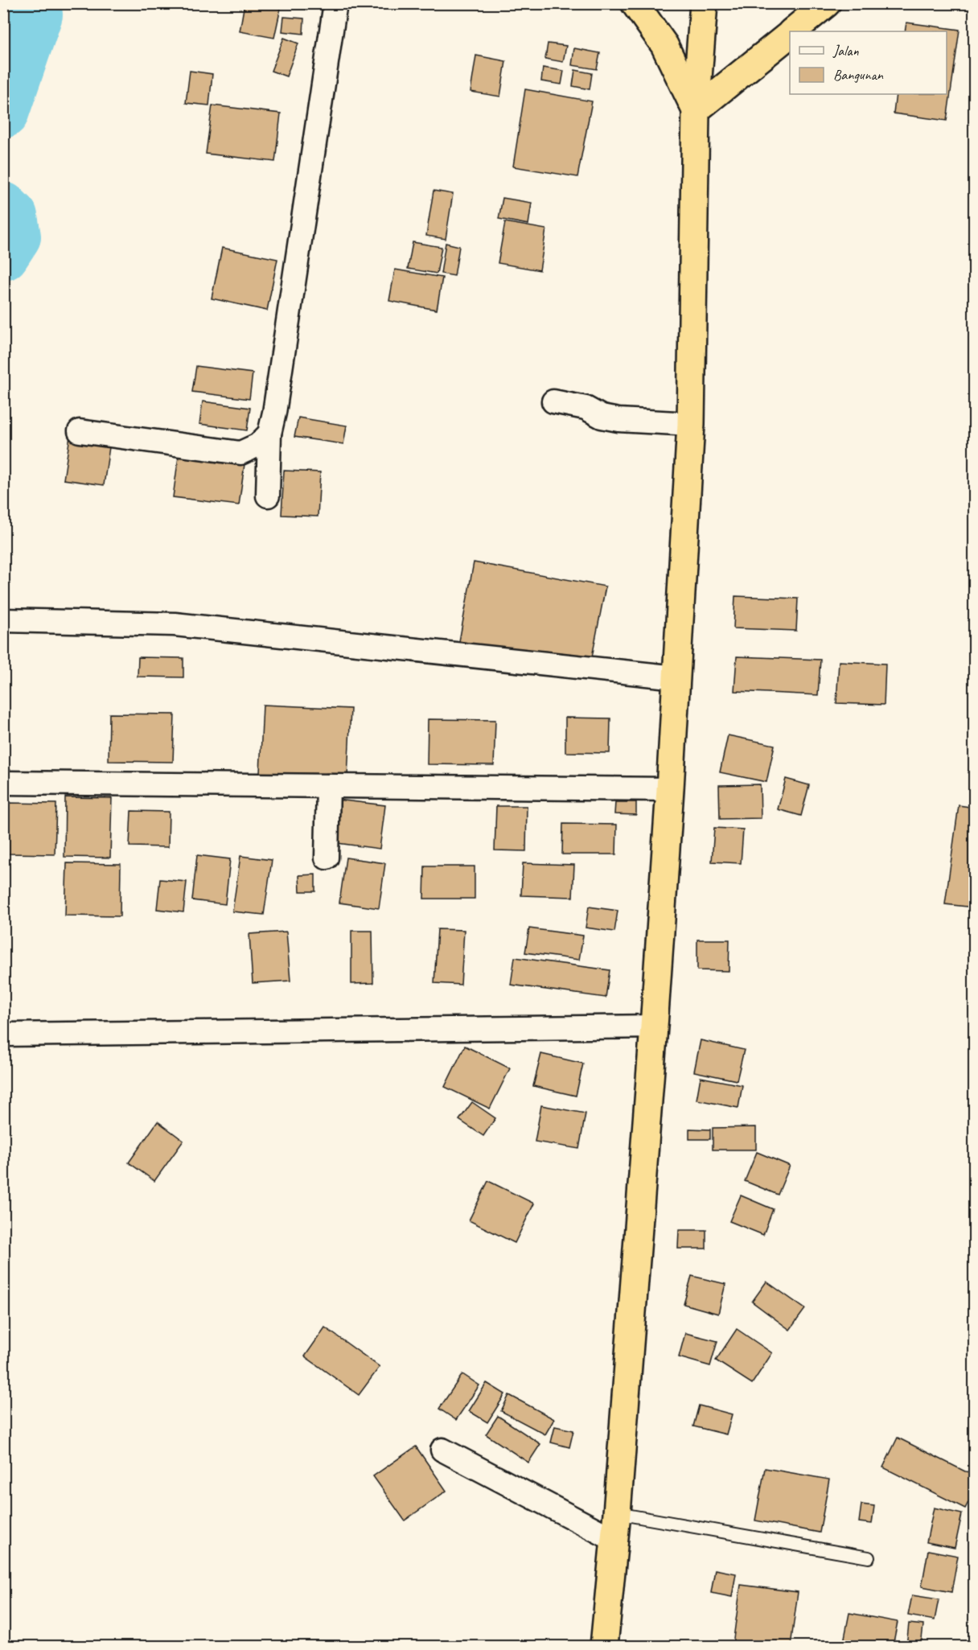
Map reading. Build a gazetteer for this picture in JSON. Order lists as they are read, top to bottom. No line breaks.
{"legend":["Jalan","Bangunan"]}
